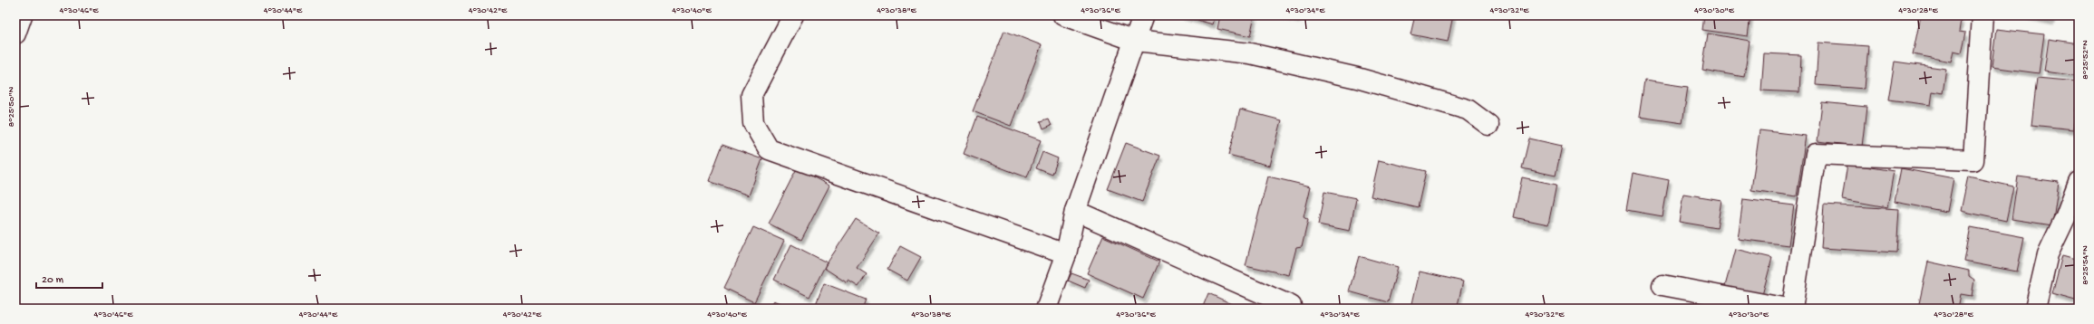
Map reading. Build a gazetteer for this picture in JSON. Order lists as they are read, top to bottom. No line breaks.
{"scale_bar":"20 m","coordinates":["4°30'46\"E","4°30'44\"E","4°30'42\"E","4°30'40\"E","4°30'38\"E","4°30'36\"E","4°30'34\"E","4°30'32\"E","4°30'30\"E","4°30'28\"E","8°25'52\"N","8°25'50\"N","8°25'54\"N"]}
